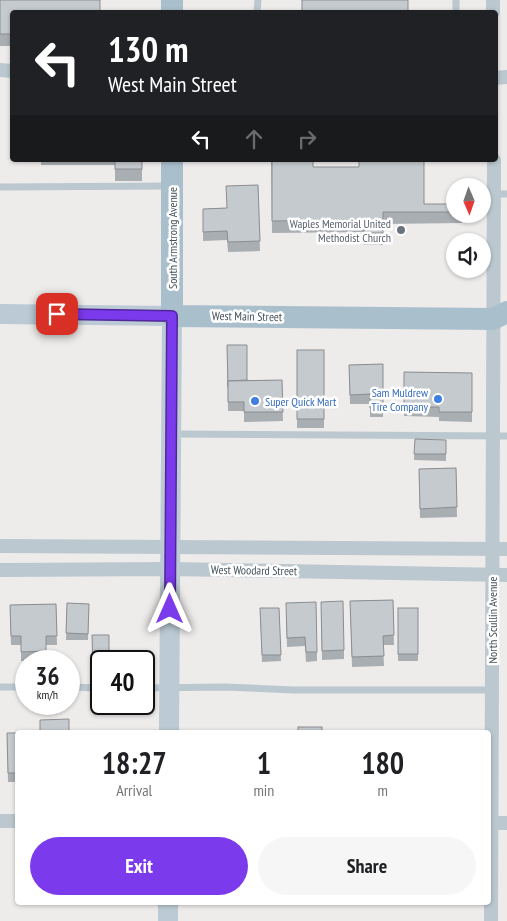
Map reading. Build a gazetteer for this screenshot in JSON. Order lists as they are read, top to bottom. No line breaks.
{"streets":{"main road":["South Armstrong Avenue","West Main Street"],"street":["West Woodard Street","North Scullin Avenue"]},"crossings":[["South Armstrong Avenue","West Main Street"],["West Main Street","North Scullin Avenue"],["West Woodard Street","North Scullin Avenue"]],"places":["Waples Memorial United Methodist Church","Sam Muldrew Tire Company","Super Quick Mart"],"north":"bottom","page":{"turn":["130 m","West Main Street"],"speed":"36 km/h","limit":"40","eta":["18:27","Arrival","1","min","180","m"],"buttons":["Exit","Share"]}}
